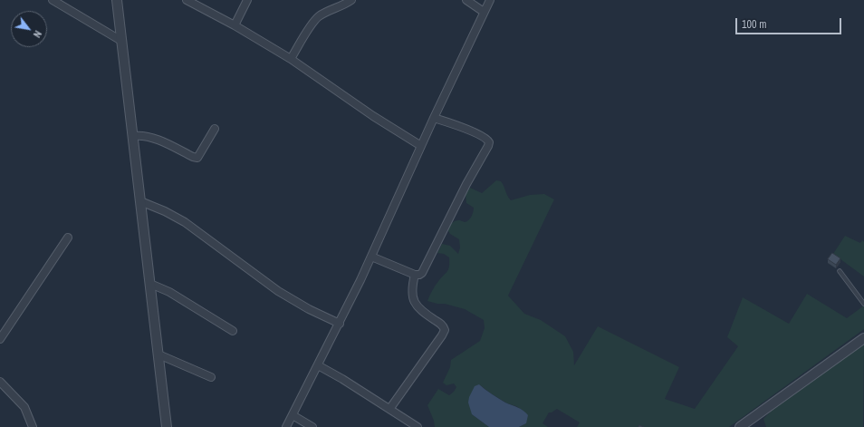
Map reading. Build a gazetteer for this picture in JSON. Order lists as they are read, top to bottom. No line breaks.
{"scale_bar":"100 m","north":"bottom right"}
